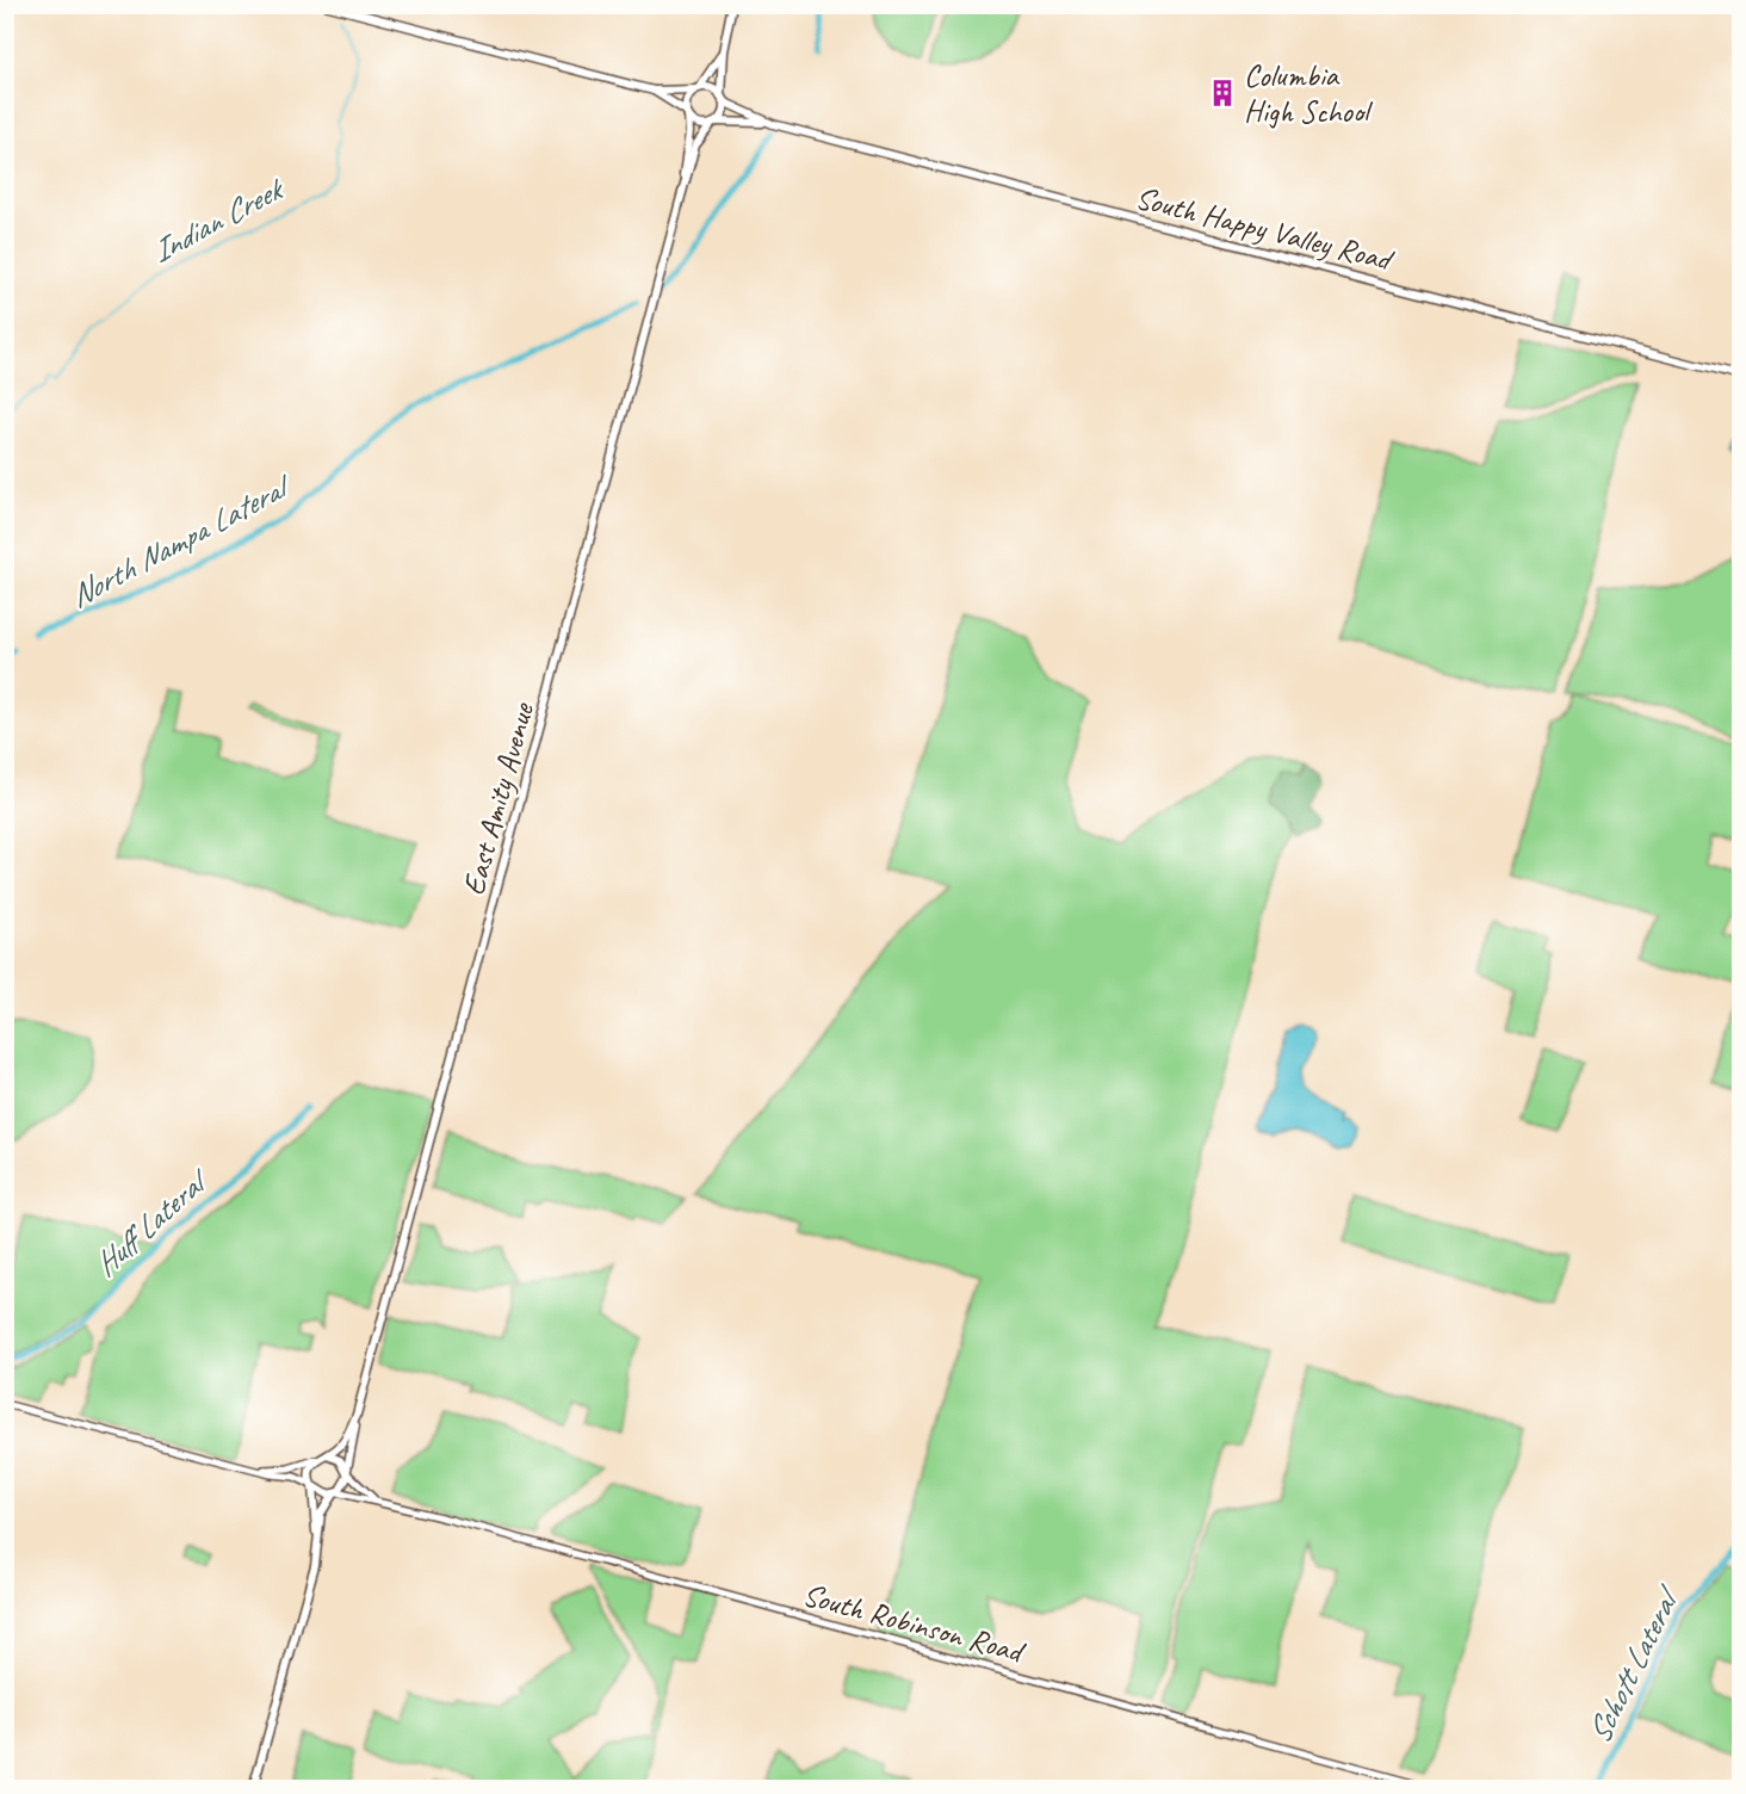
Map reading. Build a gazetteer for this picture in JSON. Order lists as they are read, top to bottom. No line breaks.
{"streets":{"main road":["South Happy Valley Road","East Amity Avenue"],"street":["South Robinson Road"]},"crossings":[["South Happy Valley Road","East Amity Avenue"],["East Amity Avenue","South Robinson Road"]],"water":["Indian Creek","North Nampa Lateral","Huff Lateral","Schott Lateral"],"places":{"building":["Columbia High School"]}}
